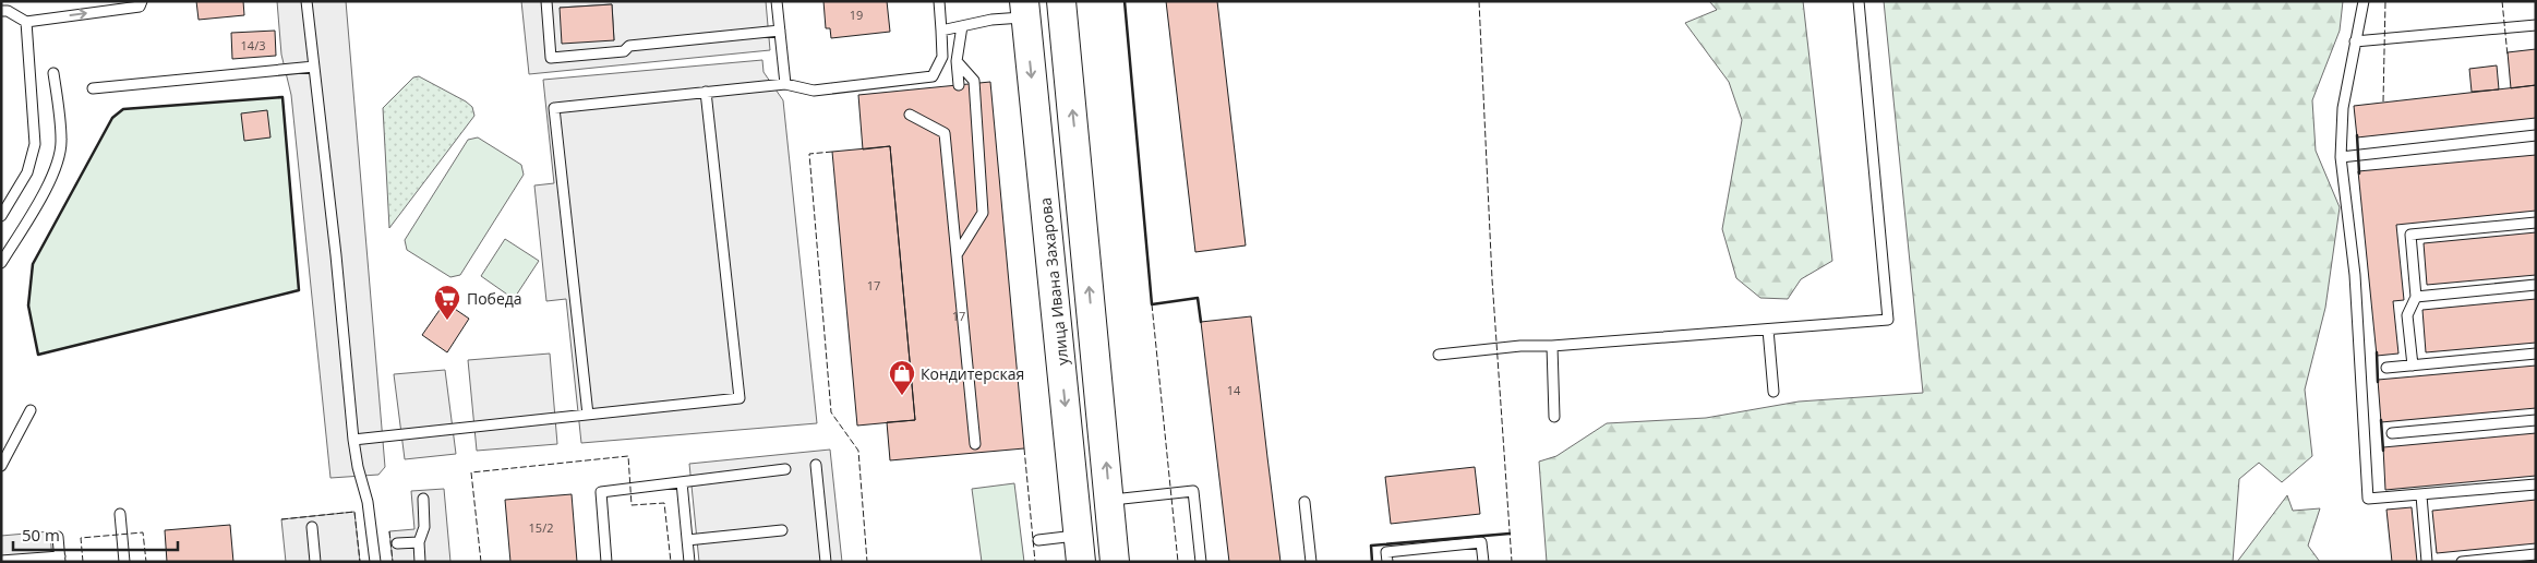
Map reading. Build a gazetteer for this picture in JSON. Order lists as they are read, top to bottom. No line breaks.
{"streets":{"main road":["улица Ивана Захарова"]},"places":{"supermarket":["Победа"],"shop":["Кондитерская"]},"house_numbers":["19","14/3","17","17","14","15/2"],"scale_bar":"50 m"}
